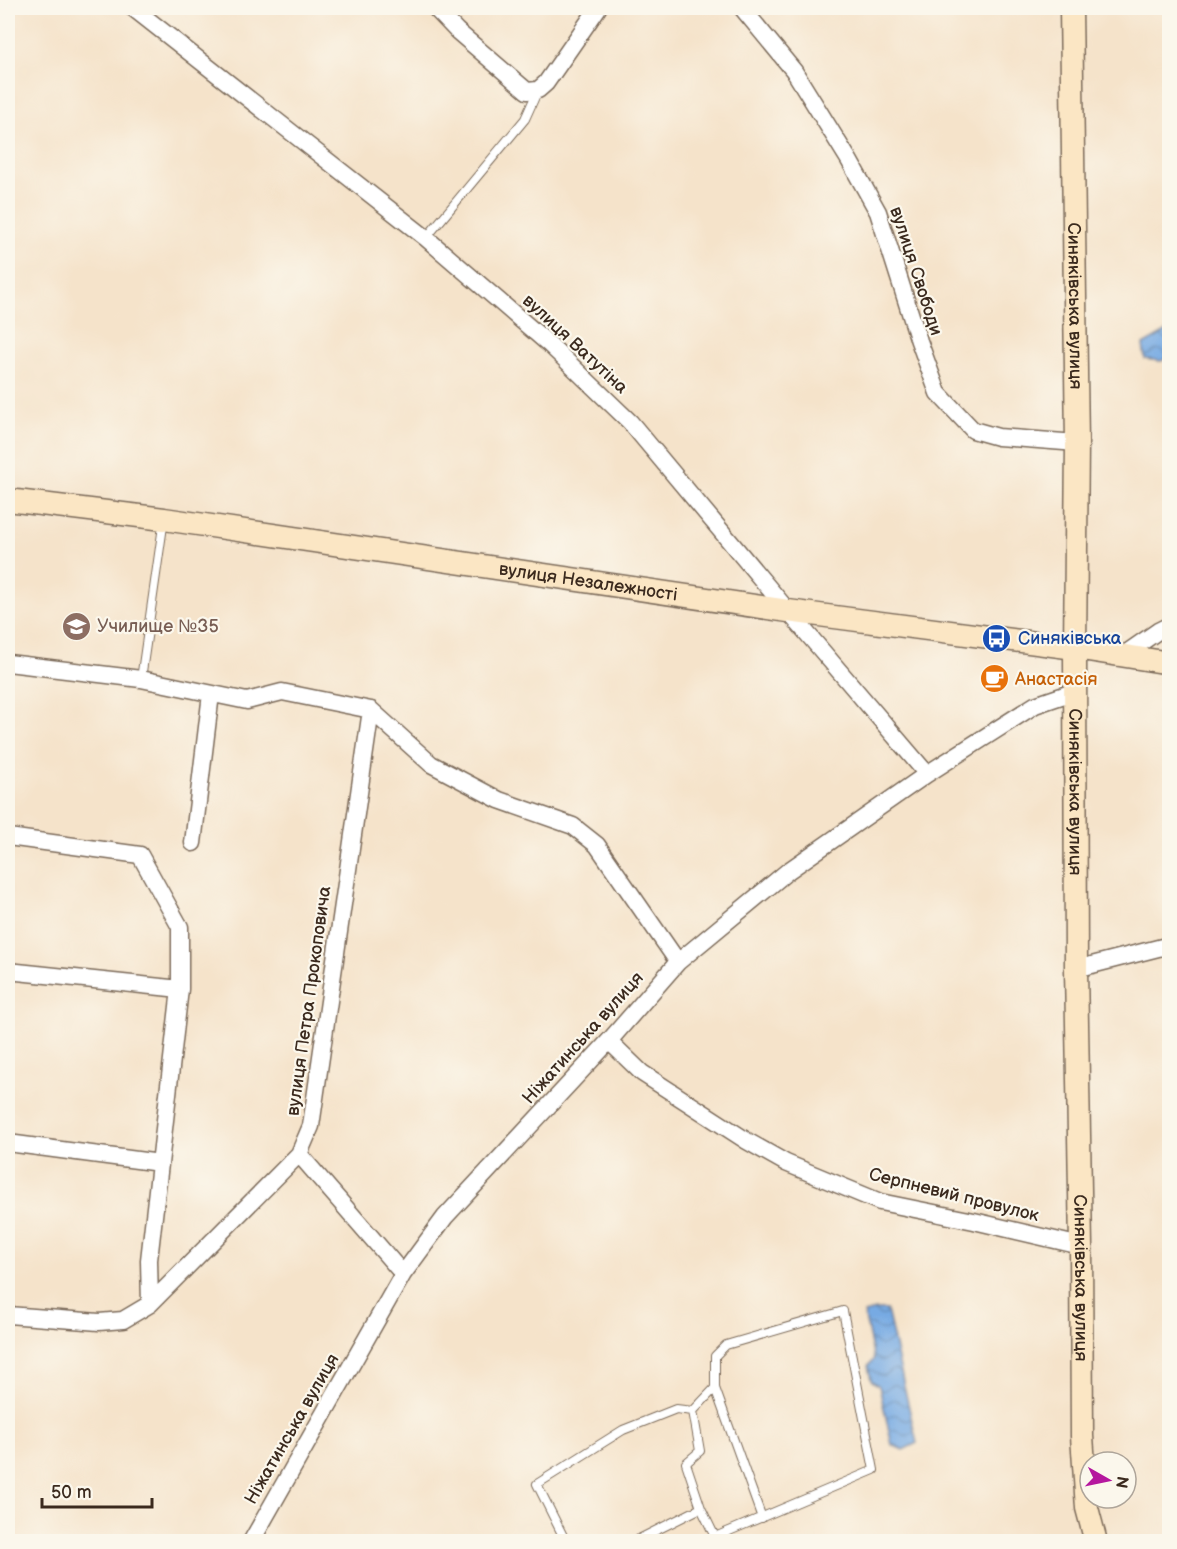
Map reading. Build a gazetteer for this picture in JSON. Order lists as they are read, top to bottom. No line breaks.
{"streets":{"street":["вулиця Свободи","Синяківська вулиця","вулиця Ватутіна","вулиця Незалежності","вулиця Петра Прокоповича","Ніжатинська вулиця","Серпневий провулок"]},"crossings":[["вулиця Свободи","Синяківська вулиця"],["Синяківська вулиця","вулиця Незалежності"],["Синяківська вулиця","Ніжатинська вулиця"],["Синяківська вулиця","Серпневий провулок"],["вулиця Ватутіна","вулиця Незалежності"],["вулиця Ватутіна","Ніжатинська вулиця"],["Ніжатинська вулиця","Серпневий провулок"]],"places":{"school or university":["Училище №35"],"bus stop":["Синяківська"],"cafe":["Анастасія"]},"scale_bar":"50 m","north":"right"}
